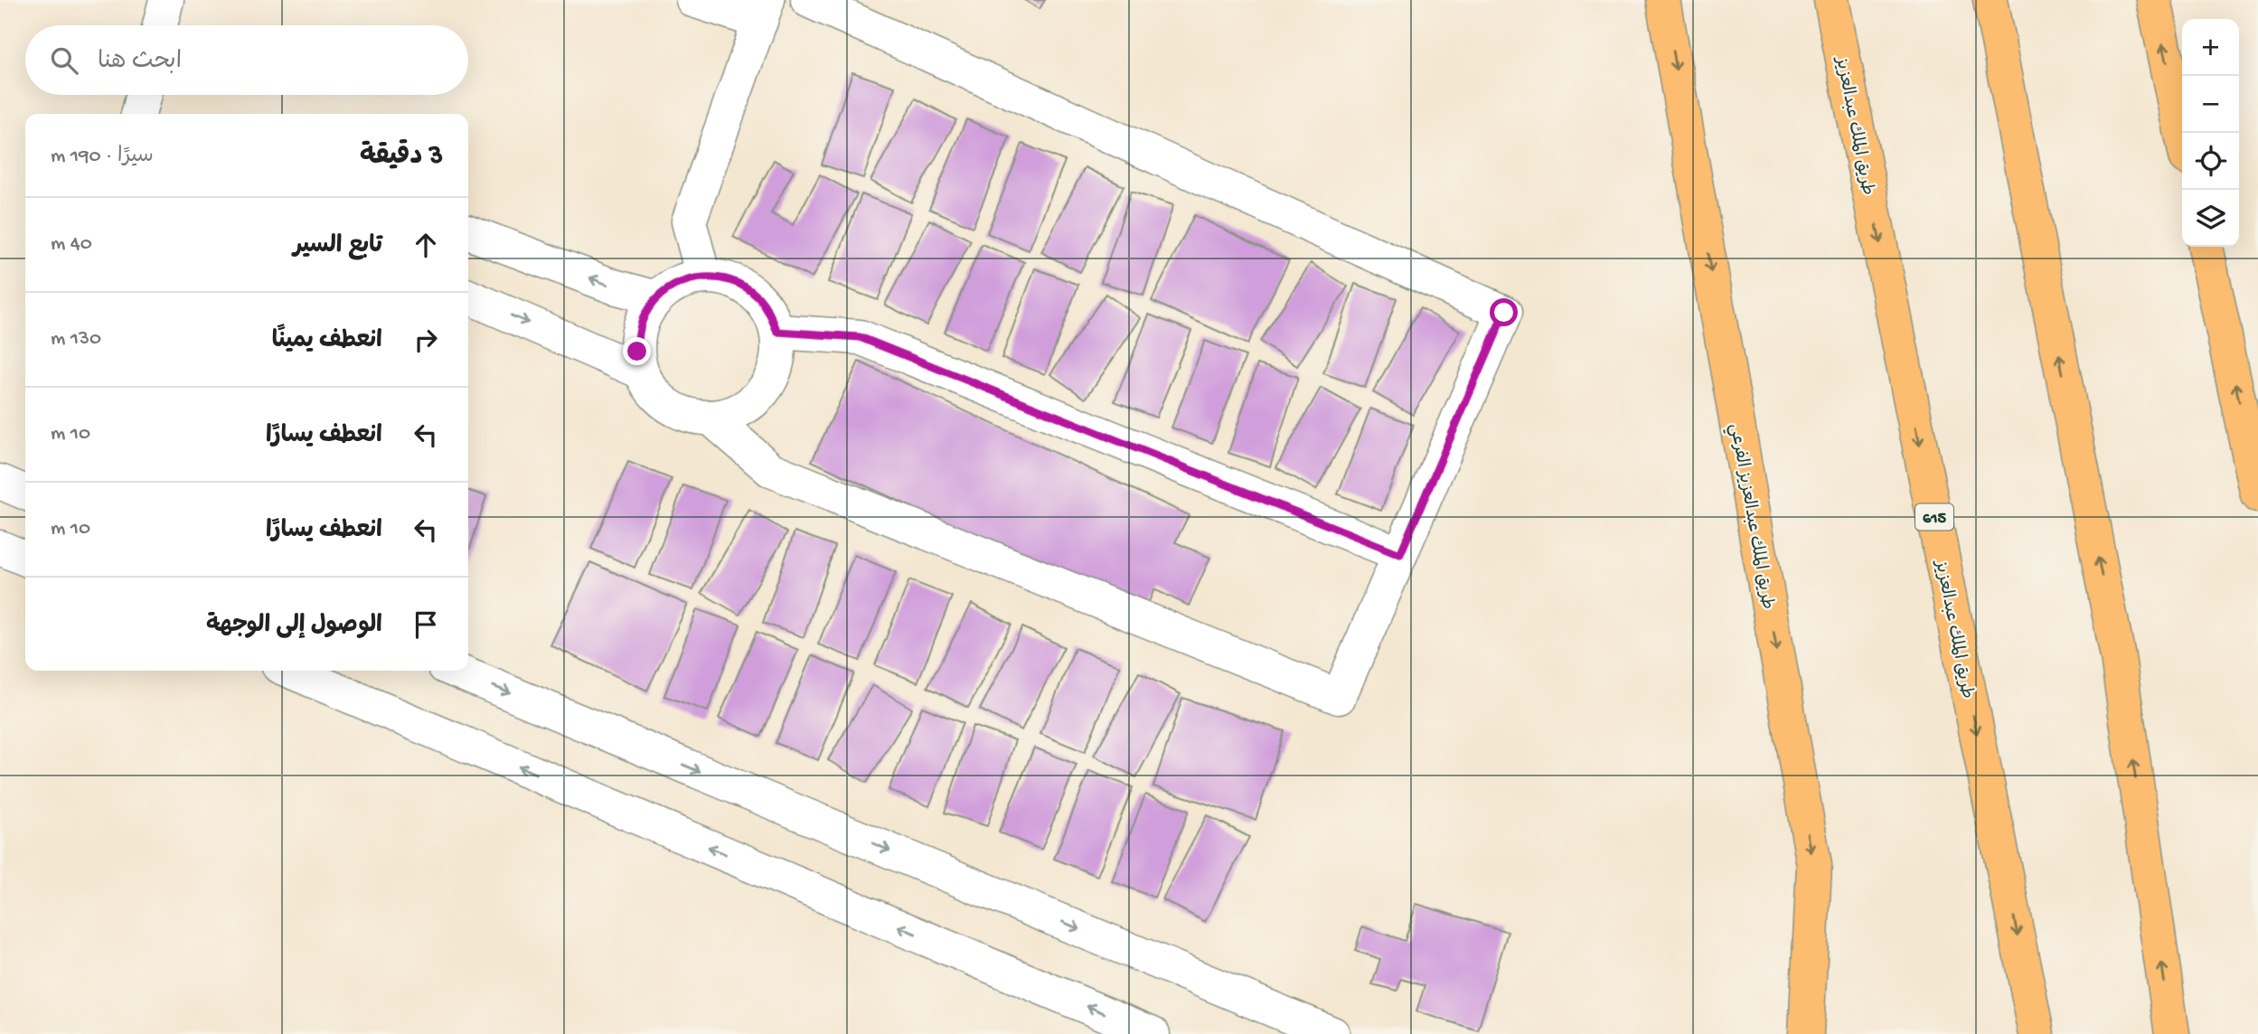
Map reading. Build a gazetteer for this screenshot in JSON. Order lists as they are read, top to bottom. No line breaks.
{"streets":{"main road":["طريق الملك عبدالعزيز","طريق الملك عبدالعزيز الفرعي","615"]},"one_way":["طريق الملك عبدالعزيز الفرعي"],"page":{"map_buttons":["+","−"],"search":"ابحث هنا","heading":["3 دقيقة","سيرًا · 190 m"],"list":[["تابع السير","40 m"],["انعطف يمينًا","130 m"],["انعطف يسارًا","10 m"],["انعطف يسارًا","10 m"],"الوصول إلى الوجهة"]}}
